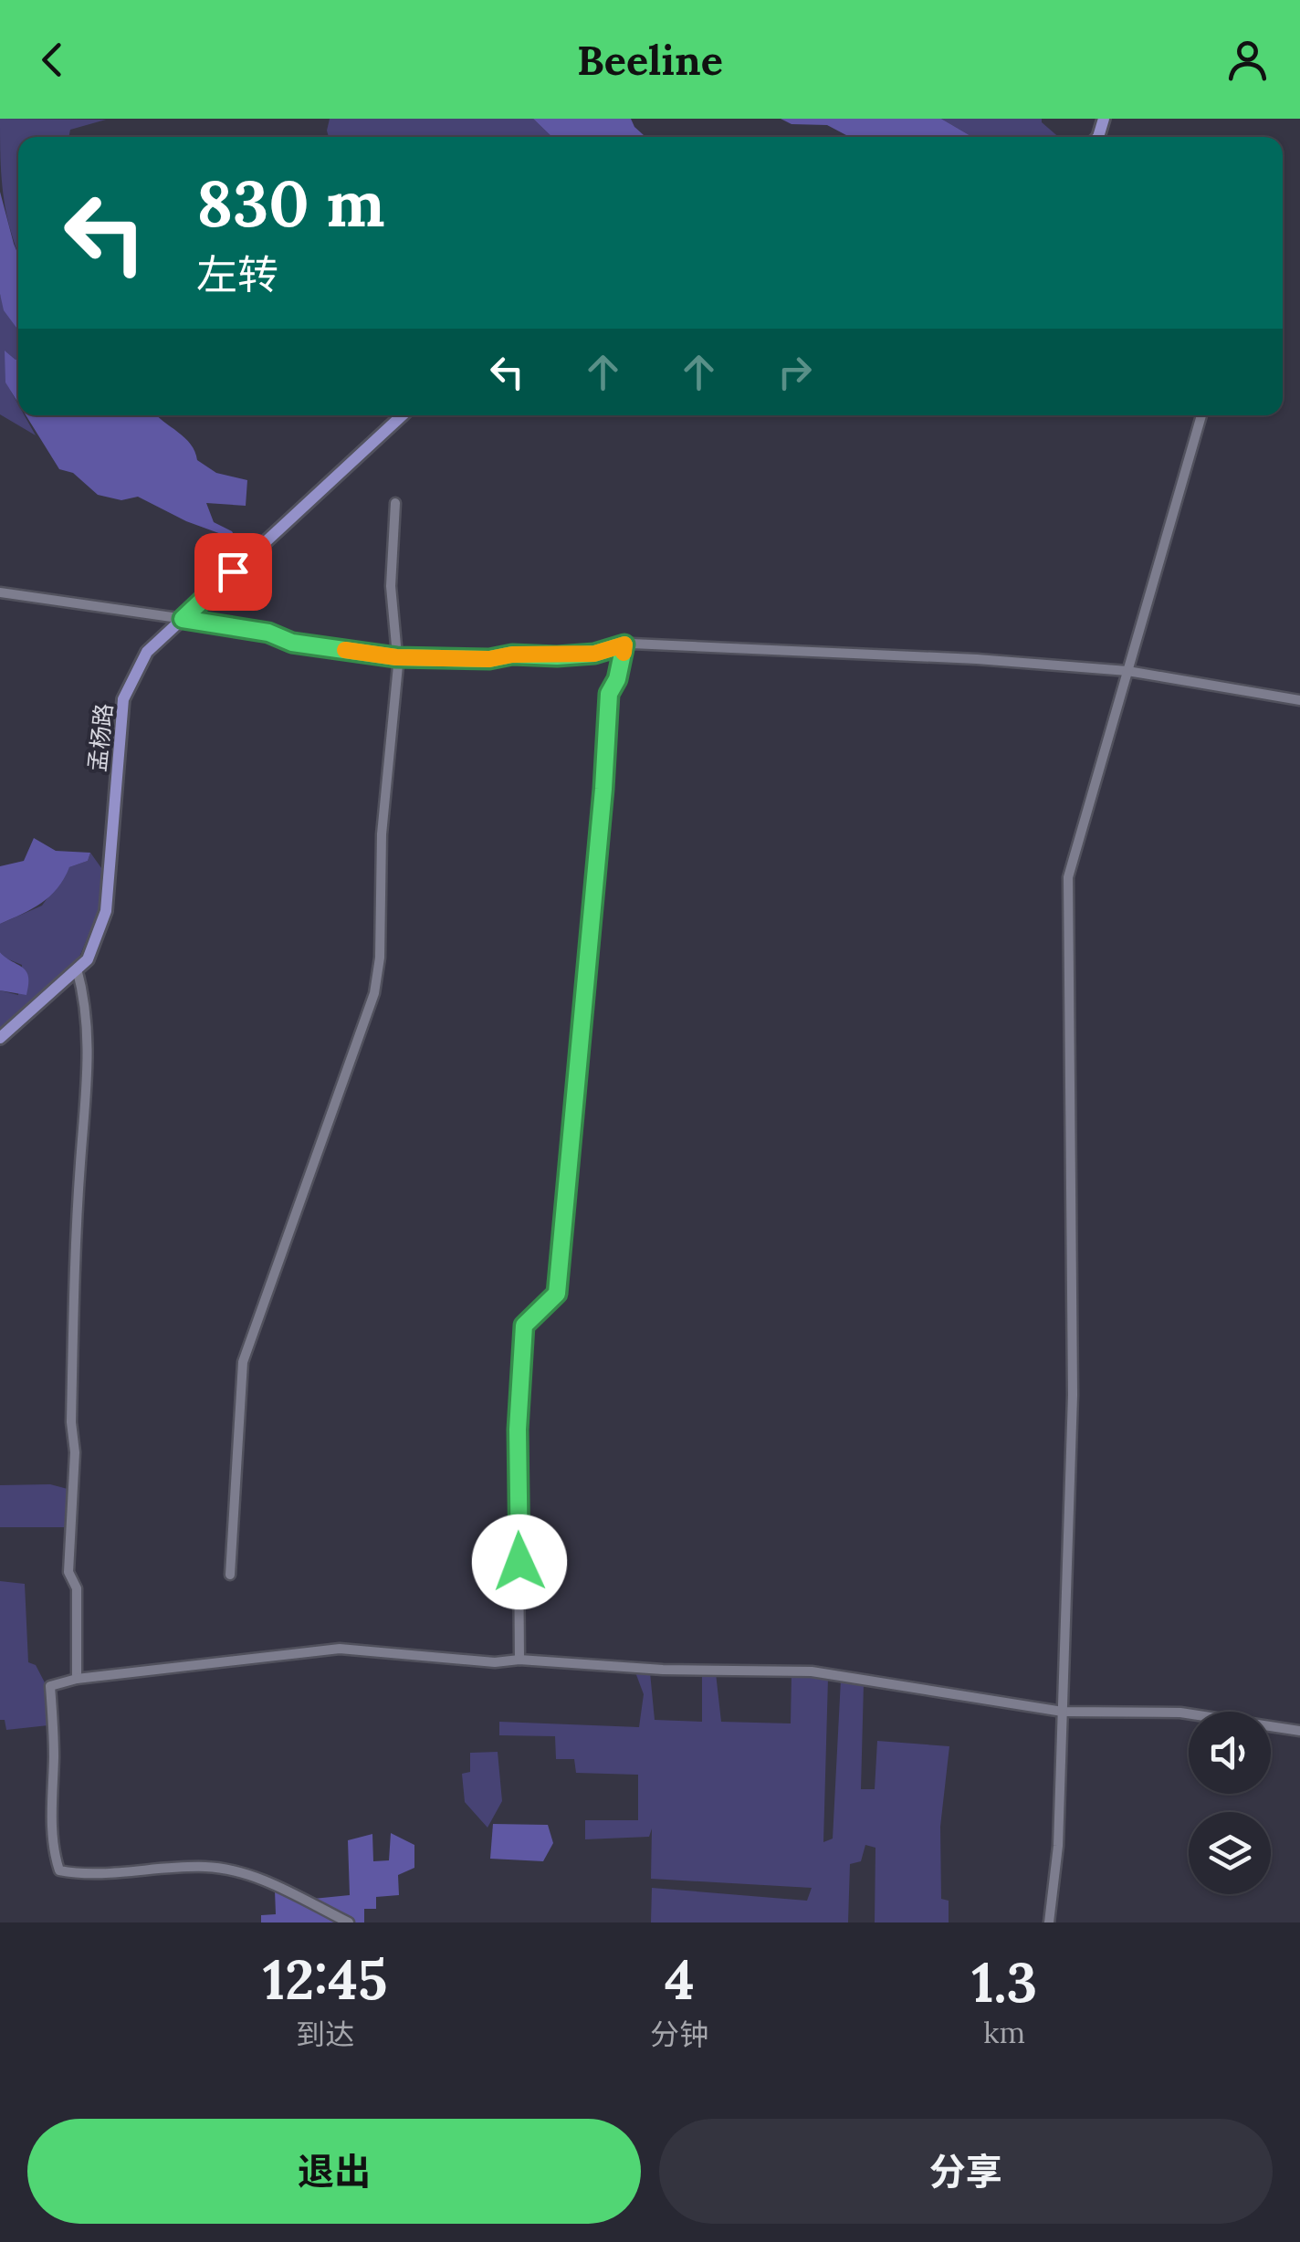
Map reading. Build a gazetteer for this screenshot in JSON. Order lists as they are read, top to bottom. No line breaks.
{"streets":{"main road":["孟杨路"]},"page":{"header":"Beeline","turn":["830 m","左转"],"eta":["12:45","到达","4","分钟","1.3","km"],"buttons":["退出","分享"]}}
